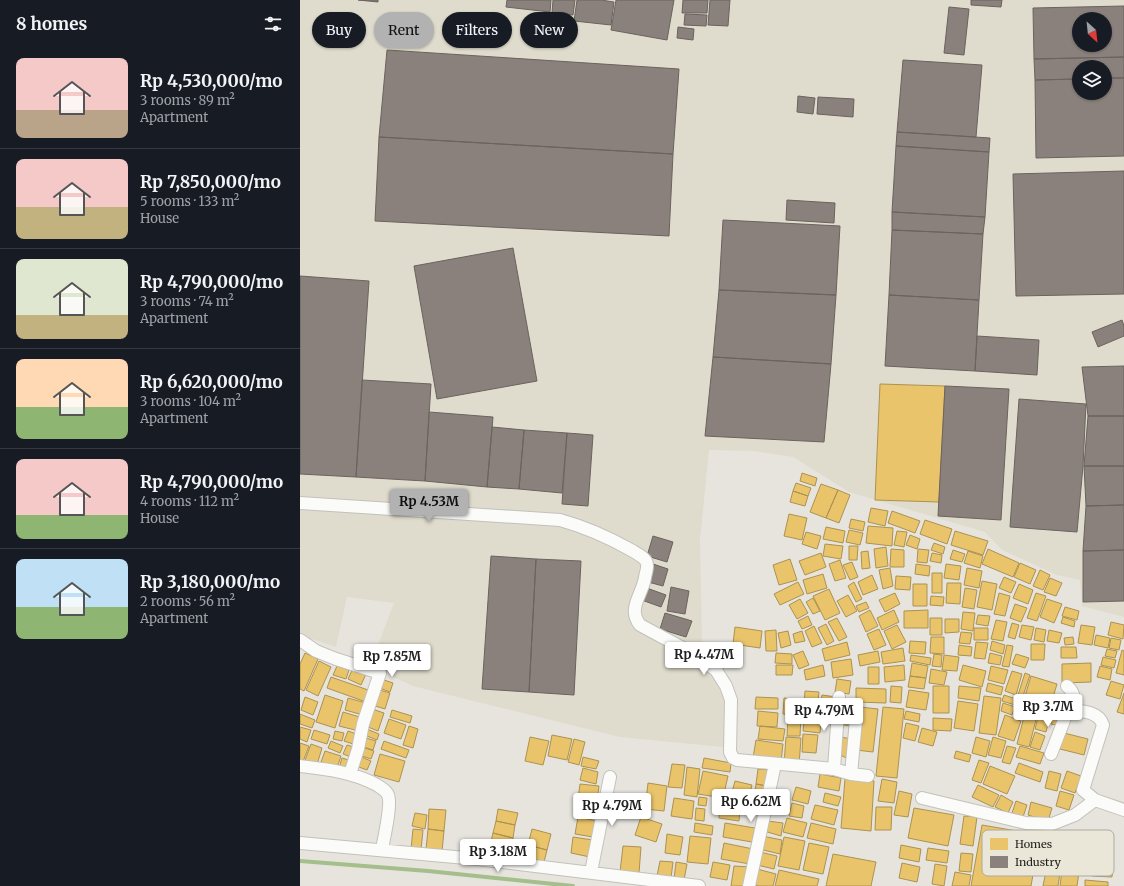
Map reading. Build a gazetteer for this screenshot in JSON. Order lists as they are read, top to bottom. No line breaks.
{"legend":["Homes","Industry"],"north":"bottom right","page":{"heading":"8 homes","chip":["Buy","Rent","Filters","New"],"list":[{"name":"Rp 4,530,000/mo","note":"3 rooms · 89 m² · Apartment"},{"name":"Rp 7,850,000/mo","note":"5 rooms · 133 m² · House"},{"name":"Rp 4,790,000/mo","note":"3 rooms · 74 m² · Apartment"},{"name":"Rp 6,620,000/mo","note":"3 rooms · 104 m² · Apartment"},{"name":"Rp 4,790,000/mo","note":"4 rooms · 112 m² · House"},{"name":"Rp 3,180,000/mo","note":"2 rooms · 56 m² · Apartment"}],"price":["Rp 4.53M","Rp 4.47M","Rp 7.85M","Rp 3.7M","Rp 4.79M","Rp 6.62M","Rp 4.79M","Rp 3.18M"]}}
